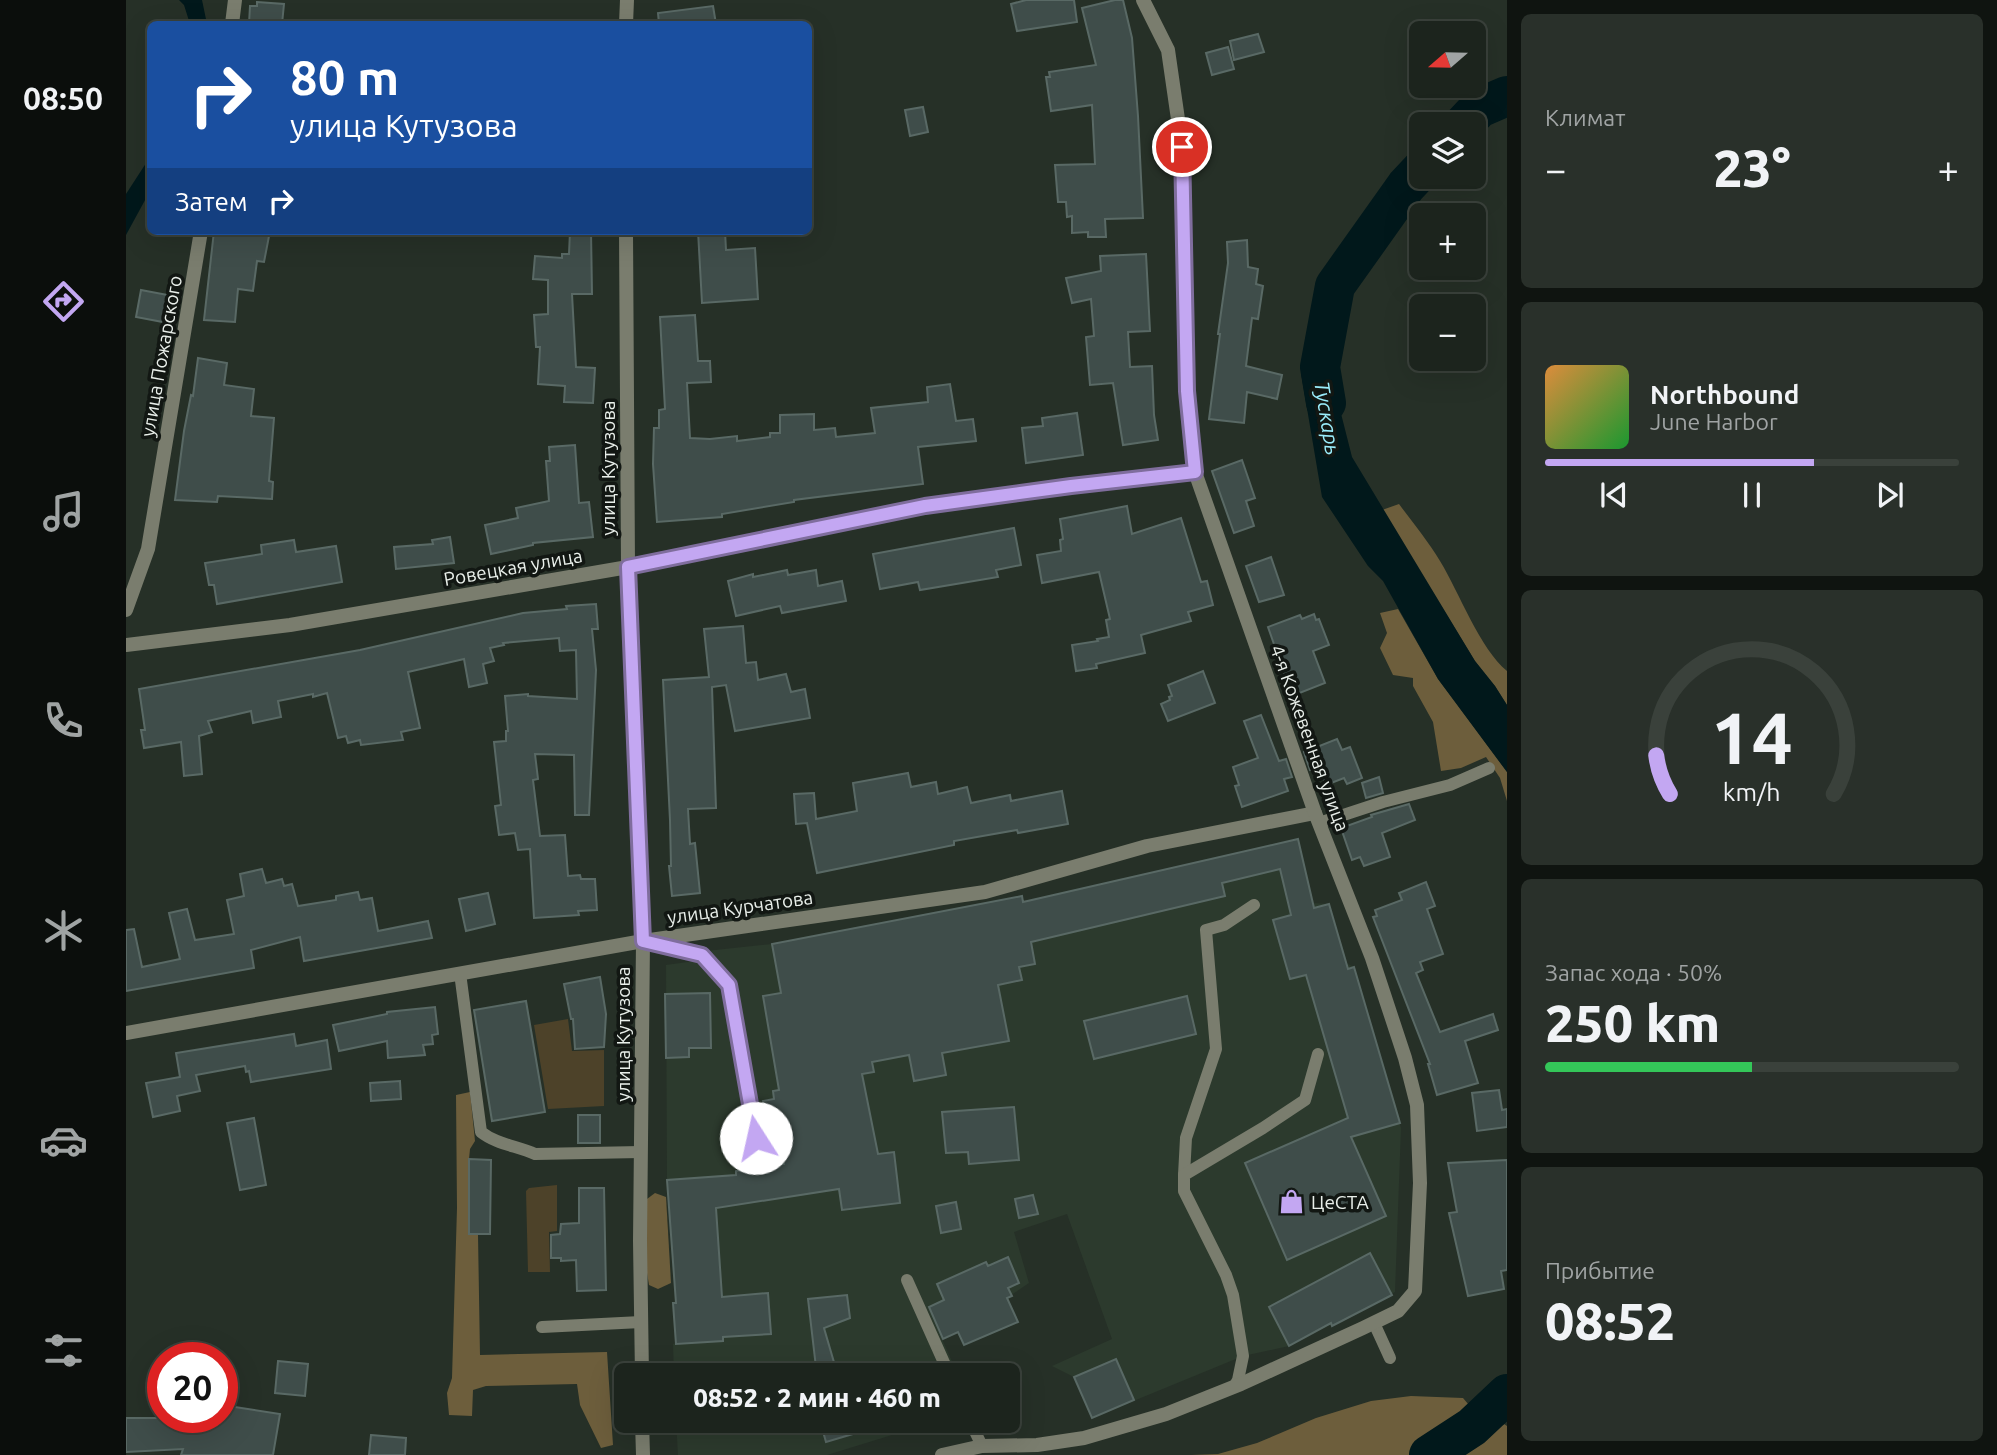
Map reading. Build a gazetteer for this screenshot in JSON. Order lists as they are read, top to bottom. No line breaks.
{"streets":{"street":["улица Пожарского","улица Кутузова","Ровецкая улица","4-я Кожевенная улица","улица Курчатова"]},"crossings":[["улица Кутузова","Ровецкая улица"],["улица Кутузова","улица Курчатова"],["Ровецкая улица","4-я Кожевенная улица"],["4-я Кожевенная улица","улица Курчатова"]],"water":["Тускарь"],"places":{"shop":["ЦеСТА"]},"north":"left","page":{"tabs":"08:50","tile":["Климат",["Запас хода · 50%","250 km"],["Прибытие","08:52"]],"map_buttons":["+","−"],"turn":["80 m","улица Кутузова"],"heat":["−","23°","+"],"then":"Затем","song":["Northbound","June Harbor"],"limit":"20","trip":"08:52 · 2 мин · 460 m","gauge":["14","km/h"]}}
